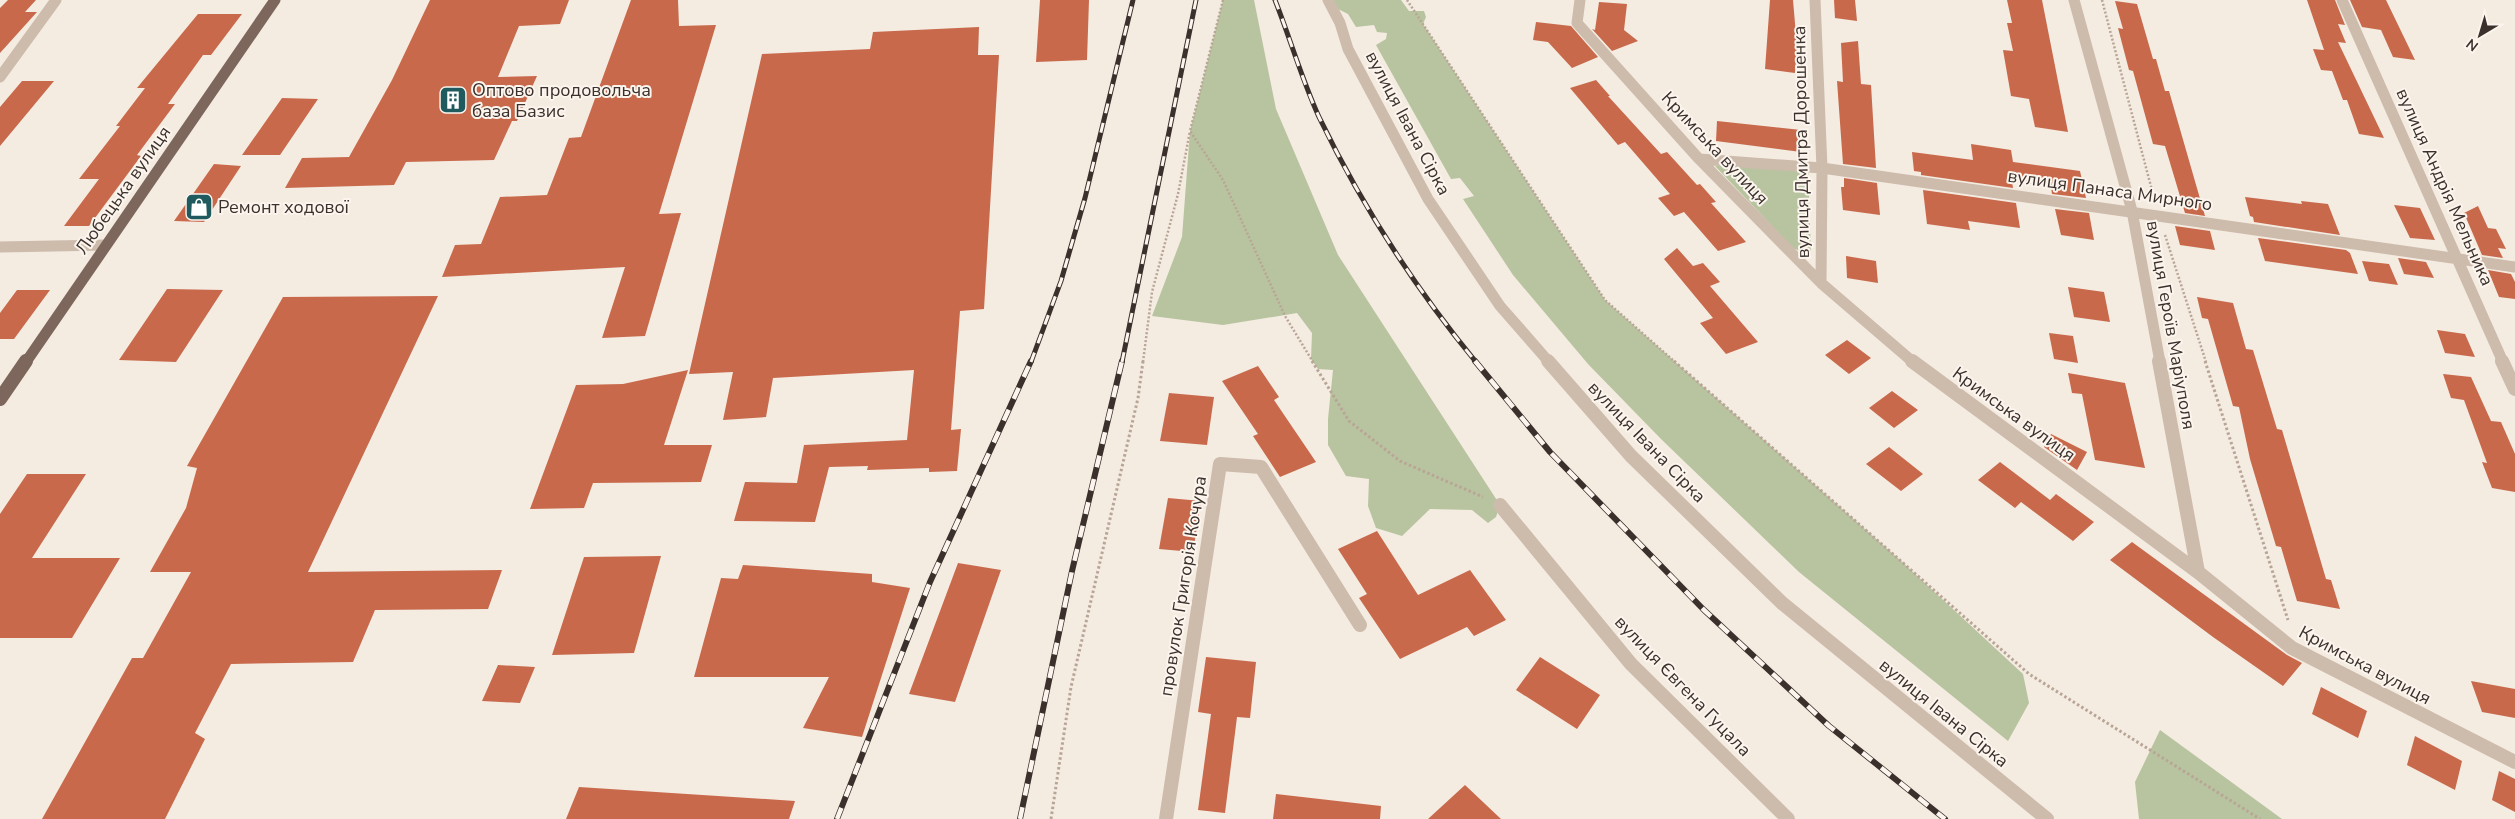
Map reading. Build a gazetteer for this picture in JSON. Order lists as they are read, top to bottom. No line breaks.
{"streets":{"main road":["Любецька вулиця"],"street":["вулиця Івана Сірка","вулиця Дмитра Дорошенка","Кримська вулиця","вулиця Андрія Мельника","вулиця Панаса Мирного","вулиця Героїв Маріуполя","провулок Григорія Кочура","вулиця Євгена Гуцала"]},"crossings":[["вулиця Дмитра Дорошенка","Кримська вулиця"],["вулиця Дмитра Дорошенка","вулиця Панаса Мирного"],["Кримська вулиця","вулиця Панаса Мирного"],["Кримська вулиця","вулиця Героїв Маріуполя"],["вулиця Андрія Мельника","вулиця Панаса Мирного"],["вулиця Панаса Мирного","вулиця Героїв Маріуполя"]],"places":{"building":["Оптово продовольча база Базис"],"shop":["Ремонт ходової"]},"north":"bottom left"}
